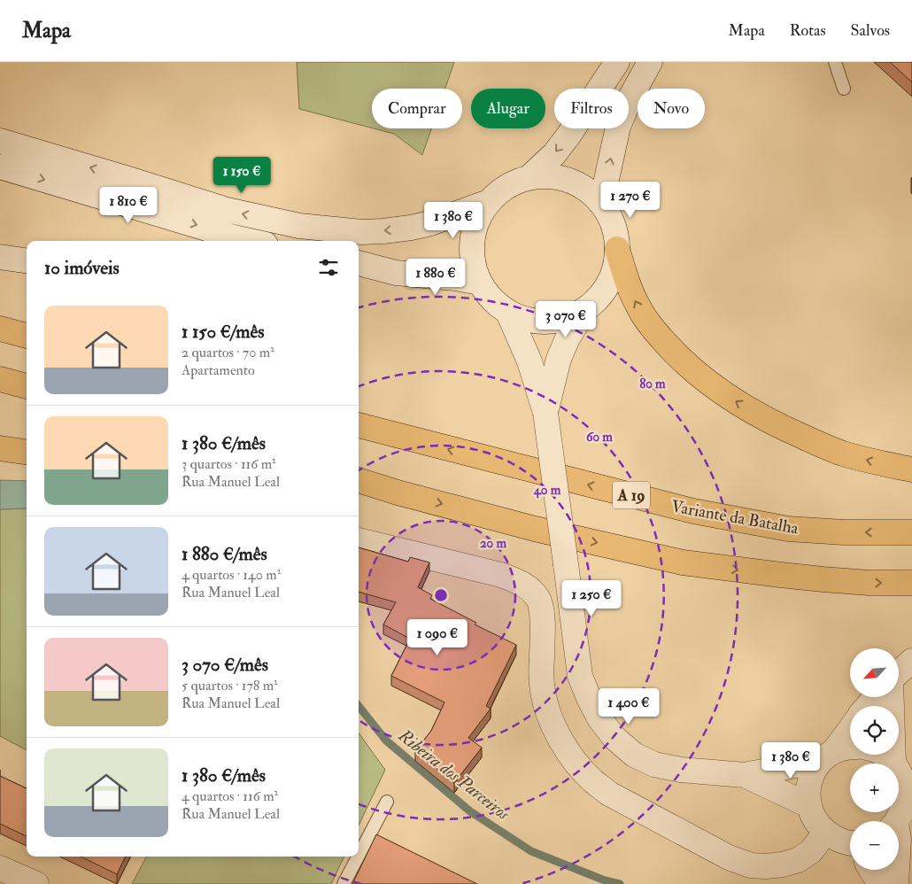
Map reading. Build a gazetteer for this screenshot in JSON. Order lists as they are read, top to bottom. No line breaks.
{"streets":{"highway":["A 19","Variante da Batalha"]},"water":["Ribeira dos Parceiros"],"north":"bottom left","page":{"header":"Mapa","nav":["Mapa","Rotas","Salvos"],"chip":["Comprar","Alugar","Filtros","Novo"],"price":["1 150 €","1 270 €","1 810 €","1 380 €","1 880 €","3 070 €","1 250 €","1 090 €","1 400 €","1 380 €"],"heading":"10 imóveis","list":[{"name":"1 150 €/mês","note":"2 quartos · 70 m² · Apartamento"},{"name":"1 380 €/mês","note":"3 quartos · 116 m² · Rua Manuel Leal"},{"name":"1 880 €/mês","note":"4 quartos · 140 m² · Rua Manuel Leal"},{"name":"3 070 €/mês","note":"5 quartos · 178 m² · Rua Manuel Leal"},{"name":"1 380 €/mês","note":"4 quartos · 116 m² · Rua Manuel Leal"}],"map_buttons":["+","−"]},"rings":["80 m","60 m","40 m","20 m"]}
